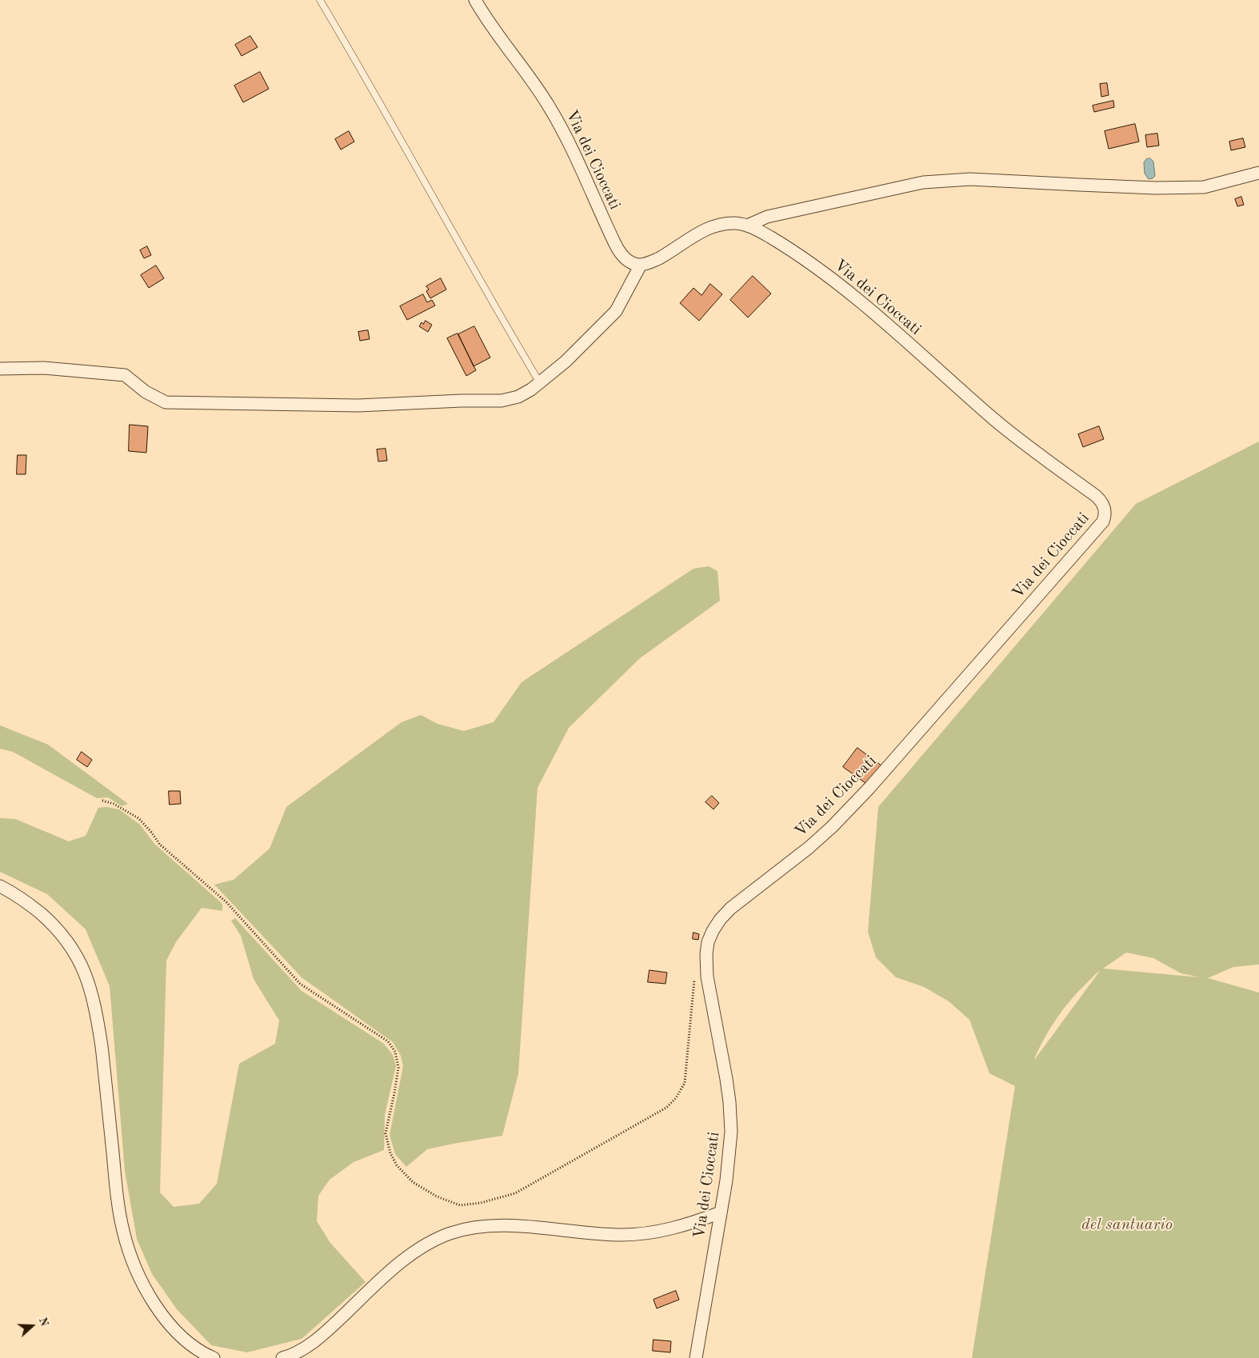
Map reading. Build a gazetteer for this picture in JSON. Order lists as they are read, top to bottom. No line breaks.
{"streets":{"street":["Via dei Cioccati"]},"parks":["del santuario"],"north":"right"}
